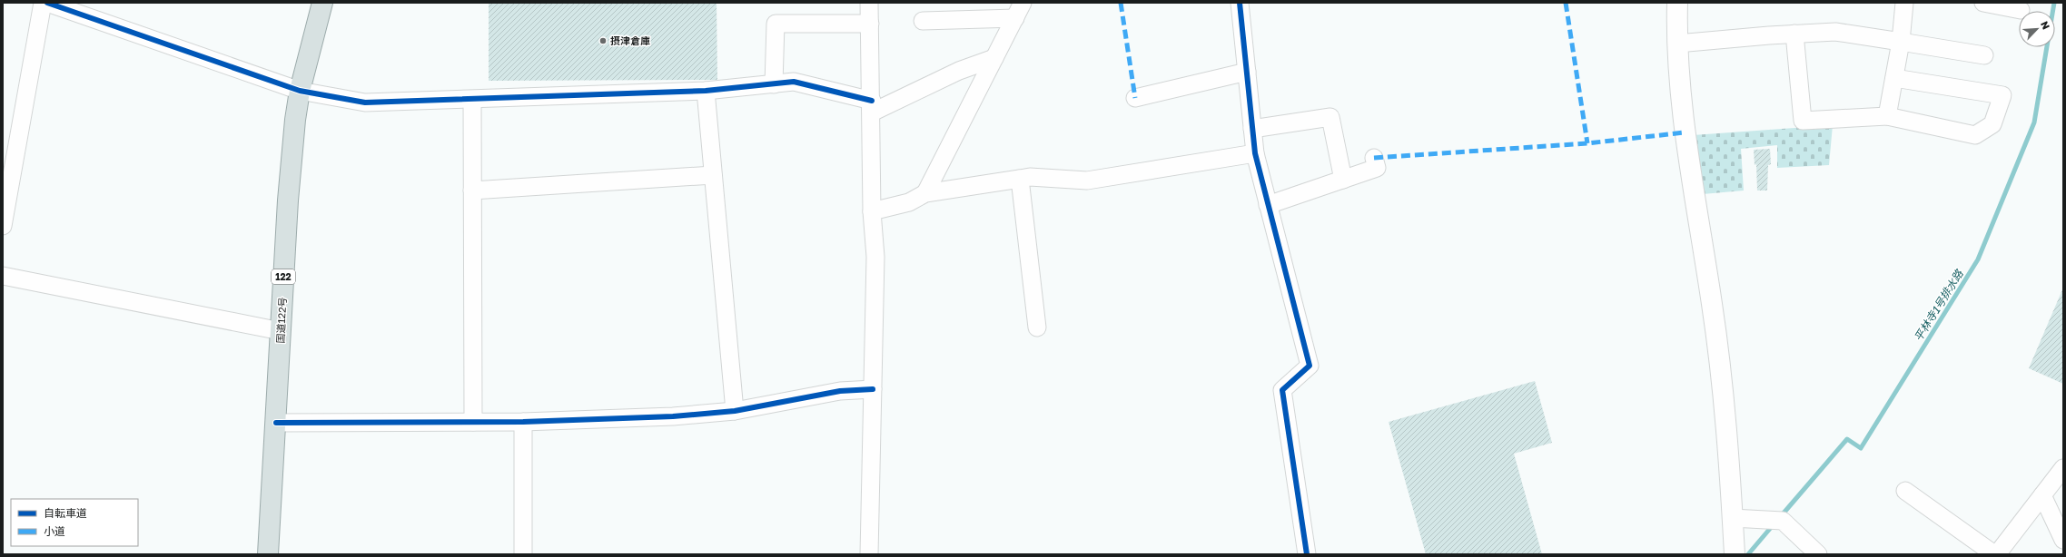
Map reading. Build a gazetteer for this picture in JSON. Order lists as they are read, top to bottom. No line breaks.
{"streets":{"highway":["122","国道122号"]},"water":["平林寺1号排水路"],"places":["摂津倉庫"],"legend":["自転車道","小道"],"north":"top right"}
